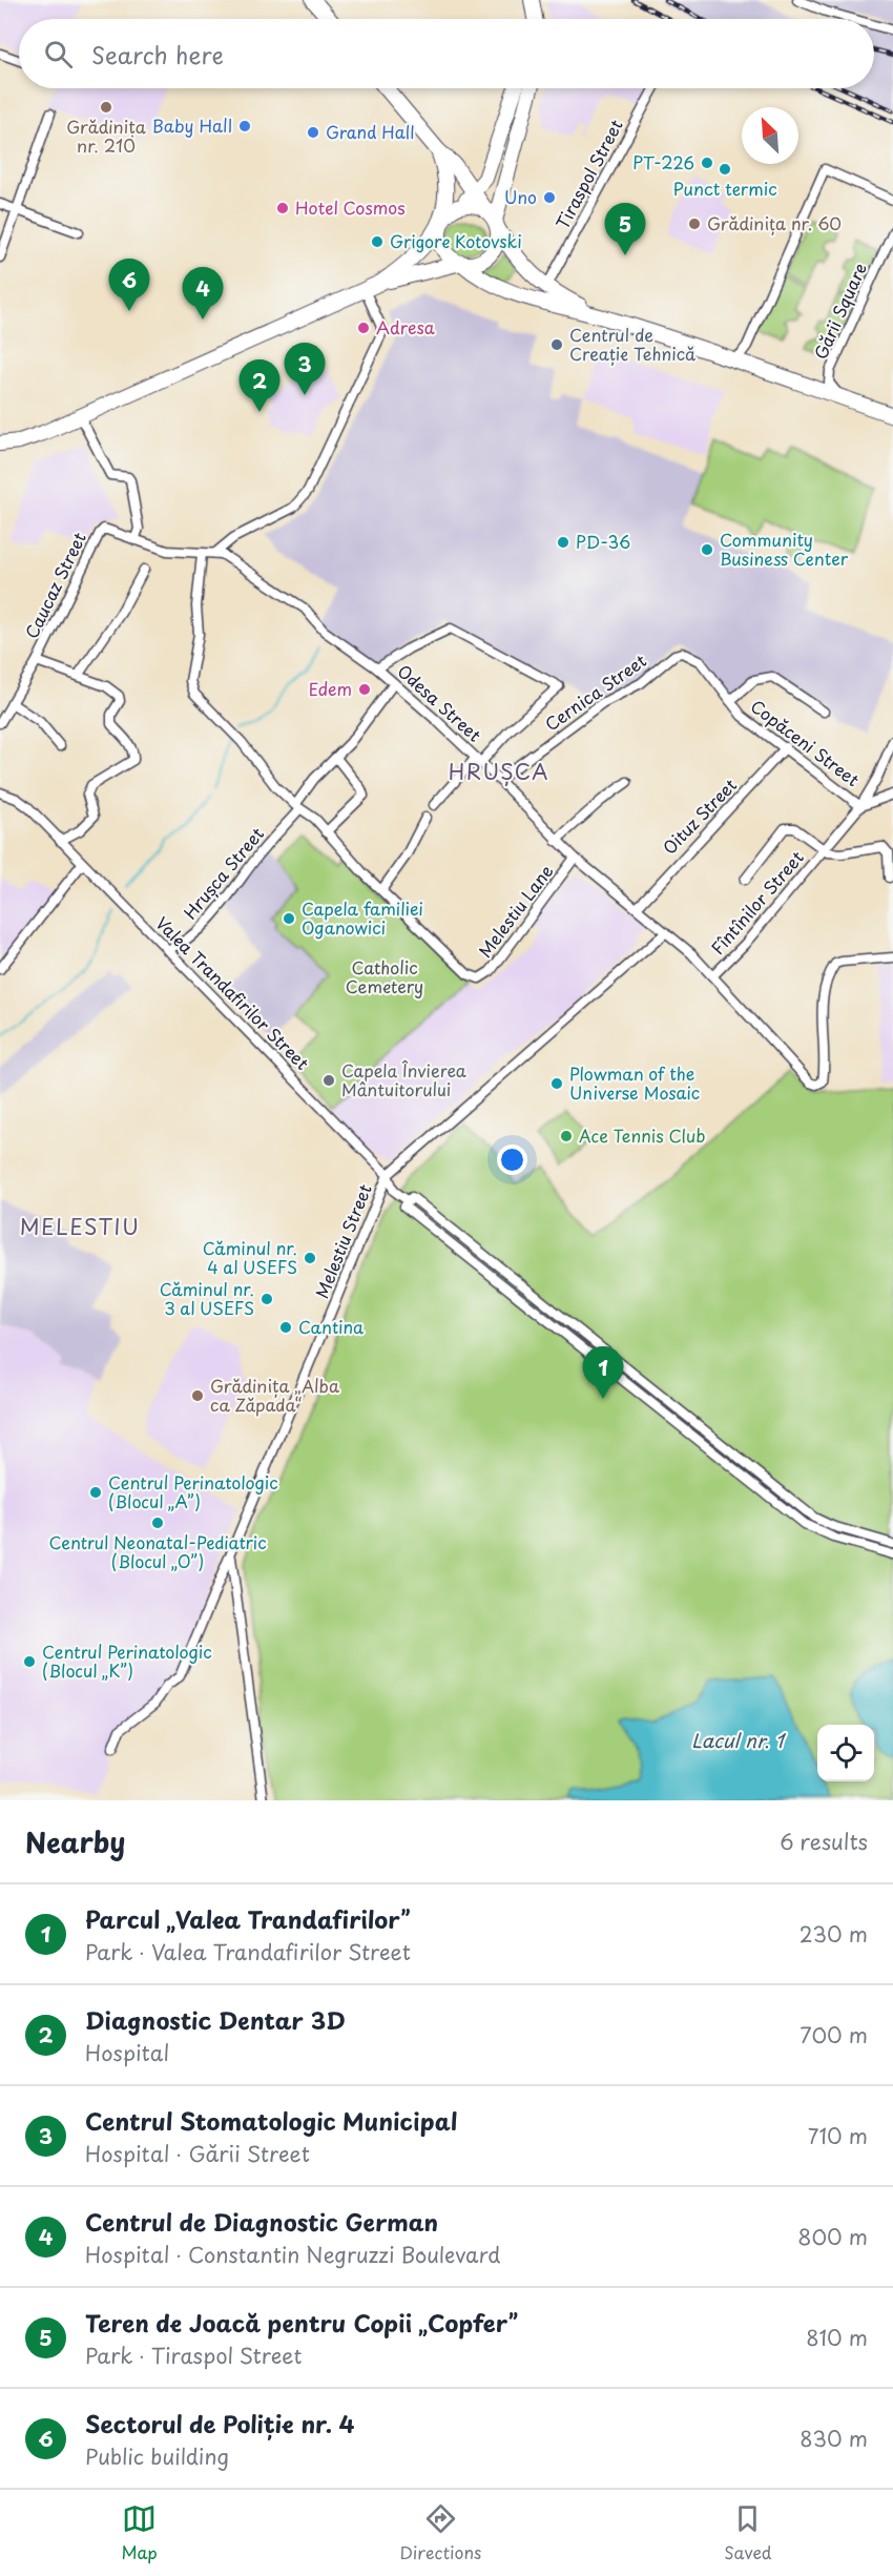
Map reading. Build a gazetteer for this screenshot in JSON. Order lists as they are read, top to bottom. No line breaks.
{"streets":{"street":["Tiraspol Street","Gării Square","Caucaz Street","Cernica Street","Odesa Street","Copăceni Street","Oituz Street","Hrușca Street","Fîntînilor Street","Melestiu Lane","Valea Trandafirilor Street","Melestiu Street"]},"crossings":[["Cernica Street","Odesa Street"],["Cernica Street","Copăceni Street"],["Odesa Street","Oituz Street"],["Odesa Street","Hrușca Street"],["Odesa Street","Fîntînilor Street"],["Odesa Street","Melestiu Lane"],["Odesa Street","Melestiu Street"],["Copăceni Street","Oituz Street"],["Copăceni Street","Fîntînilor Street"],["Hrușca Street","Valea Trandafirilor Street"],["Valea Trandafirilor Street","Melestiu Street"]],"districts":["HRUȘCA","MELESTIU"],"water":["Lacul nr. 1"],"parks":["Catholic Cemetery"],"places":["Grădinița nr. 210","Baby Hall","Grand Hall","PT-226","Punct termic","Uno","Hotel Cosmos","Grădinița nr. 60","Grigore Kotovski","Adresa","Centrul de Creație Tehnică","PD-36","Community Business Center","Edem","Capela familiei Oganowici","Capela Învierea Mântuitorului","Plowman of the Universe Mosaic","Ace Tennis Club","Căminul nr. 4 al USEFS","Căminul nr. 3 al USEFS","Cantina","Grădinița „Alba ca Zăpada“","Centrul Perinatologic (Blocul „A”)","Centrul Neonatal-Pediatric (Blocul „O”)","Centrul Perinatologic (Blocul „K”)"],"north":"top left","page":{"search":"Search here","pins":["5","6","4","3","2","1"],"heading":["Nearby","6 results"],"list":[{"mark":"1","name":"Parcul „Valea Trandafirilor”","note":"Park · Valea Trandafirilor Street","value":"230 m"},{"mark":"2","name":"Diagnostic Dentar 3D","note":"Hospital","value":"700 m"},{"mark":"3","name":"Centrul Stomatologic Municipal","note":"Hospital · Gării Street","value":"710 m"},{"mark":"4","name":"Centrul de Diagnostic German","note":"Hospital · Constantin Negruzzi Boulevard","value":"800 m"},{"mark":"5","name":"Teren de Joacă pentru Copii „Copfer”","note":"Park · Tiraspol Street","value":"810 m"},{"mark":"6","name":"Sectorul de Poliție nr. 4","note":"Public building","value":"830 m"}],"nav":["Map","Directions","Saved"]}}
